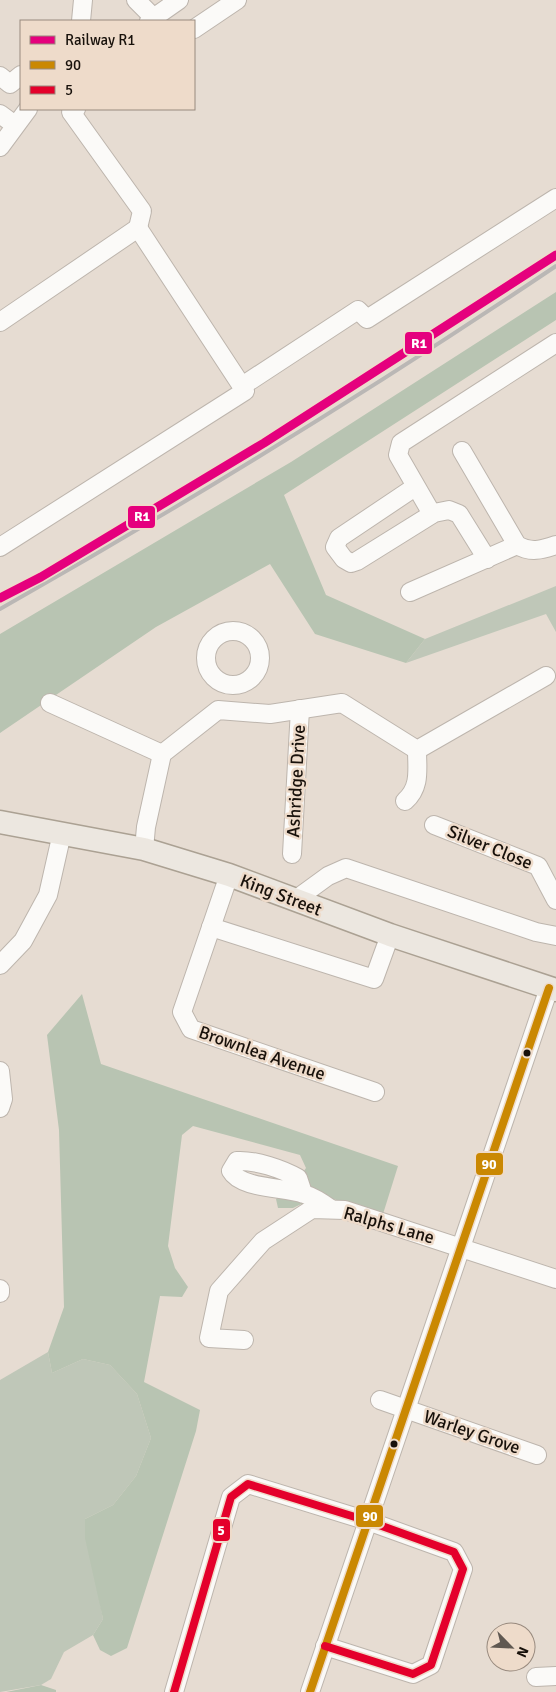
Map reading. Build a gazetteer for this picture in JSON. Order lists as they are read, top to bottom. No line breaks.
{"streets":{"main road":["King Street"],"street":["Ashridge Drive","Silver Close","Brownlea Avenue","Ralphs Lane","Warley Grove"]},"crossings":[["King Street","Brownlea Avenue"]],"lines":["rail line R1","transit line 90","transit line 5"],"legend":["Railway R1","90","5"],"north":"bottom right"}
